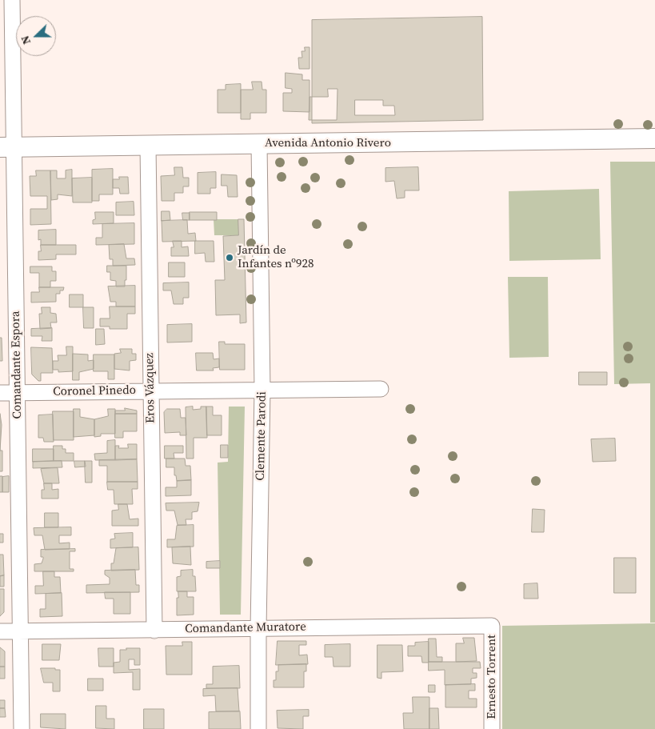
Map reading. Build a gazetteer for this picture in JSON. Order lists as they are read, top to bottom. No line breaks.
{"streets":{"main road":["Avenida Antonio Rivero"],"street":["Comandante Espora","Eros Vázquez","Coronel Pinedo","Clemente Parodi","Comandante Muratore","Ernesto Torrent"]},"crossings":[["Avenida Antonio Rivero","Comandante Espora"],["Avenida Antonio Rivero","Eros Vázquez"],["Avenida Antonio Rivero","Clemente Parodi"],["Comandante Espora","Coronel Pinedo"],["Comandante Espora","Comandante Muratore"],["Eros Vázquez","Coronel Pinedo"],["Eros Vázquez","Comandante Muratore"],["Coronel Pinedo","Clemente Parodi"],["Clemente Parodi","Comandante Muratore"],["Comandante Muratore","Ernesto Torrent"]],"places":["Jardín de Infantes nº928"],"north":"left"}
